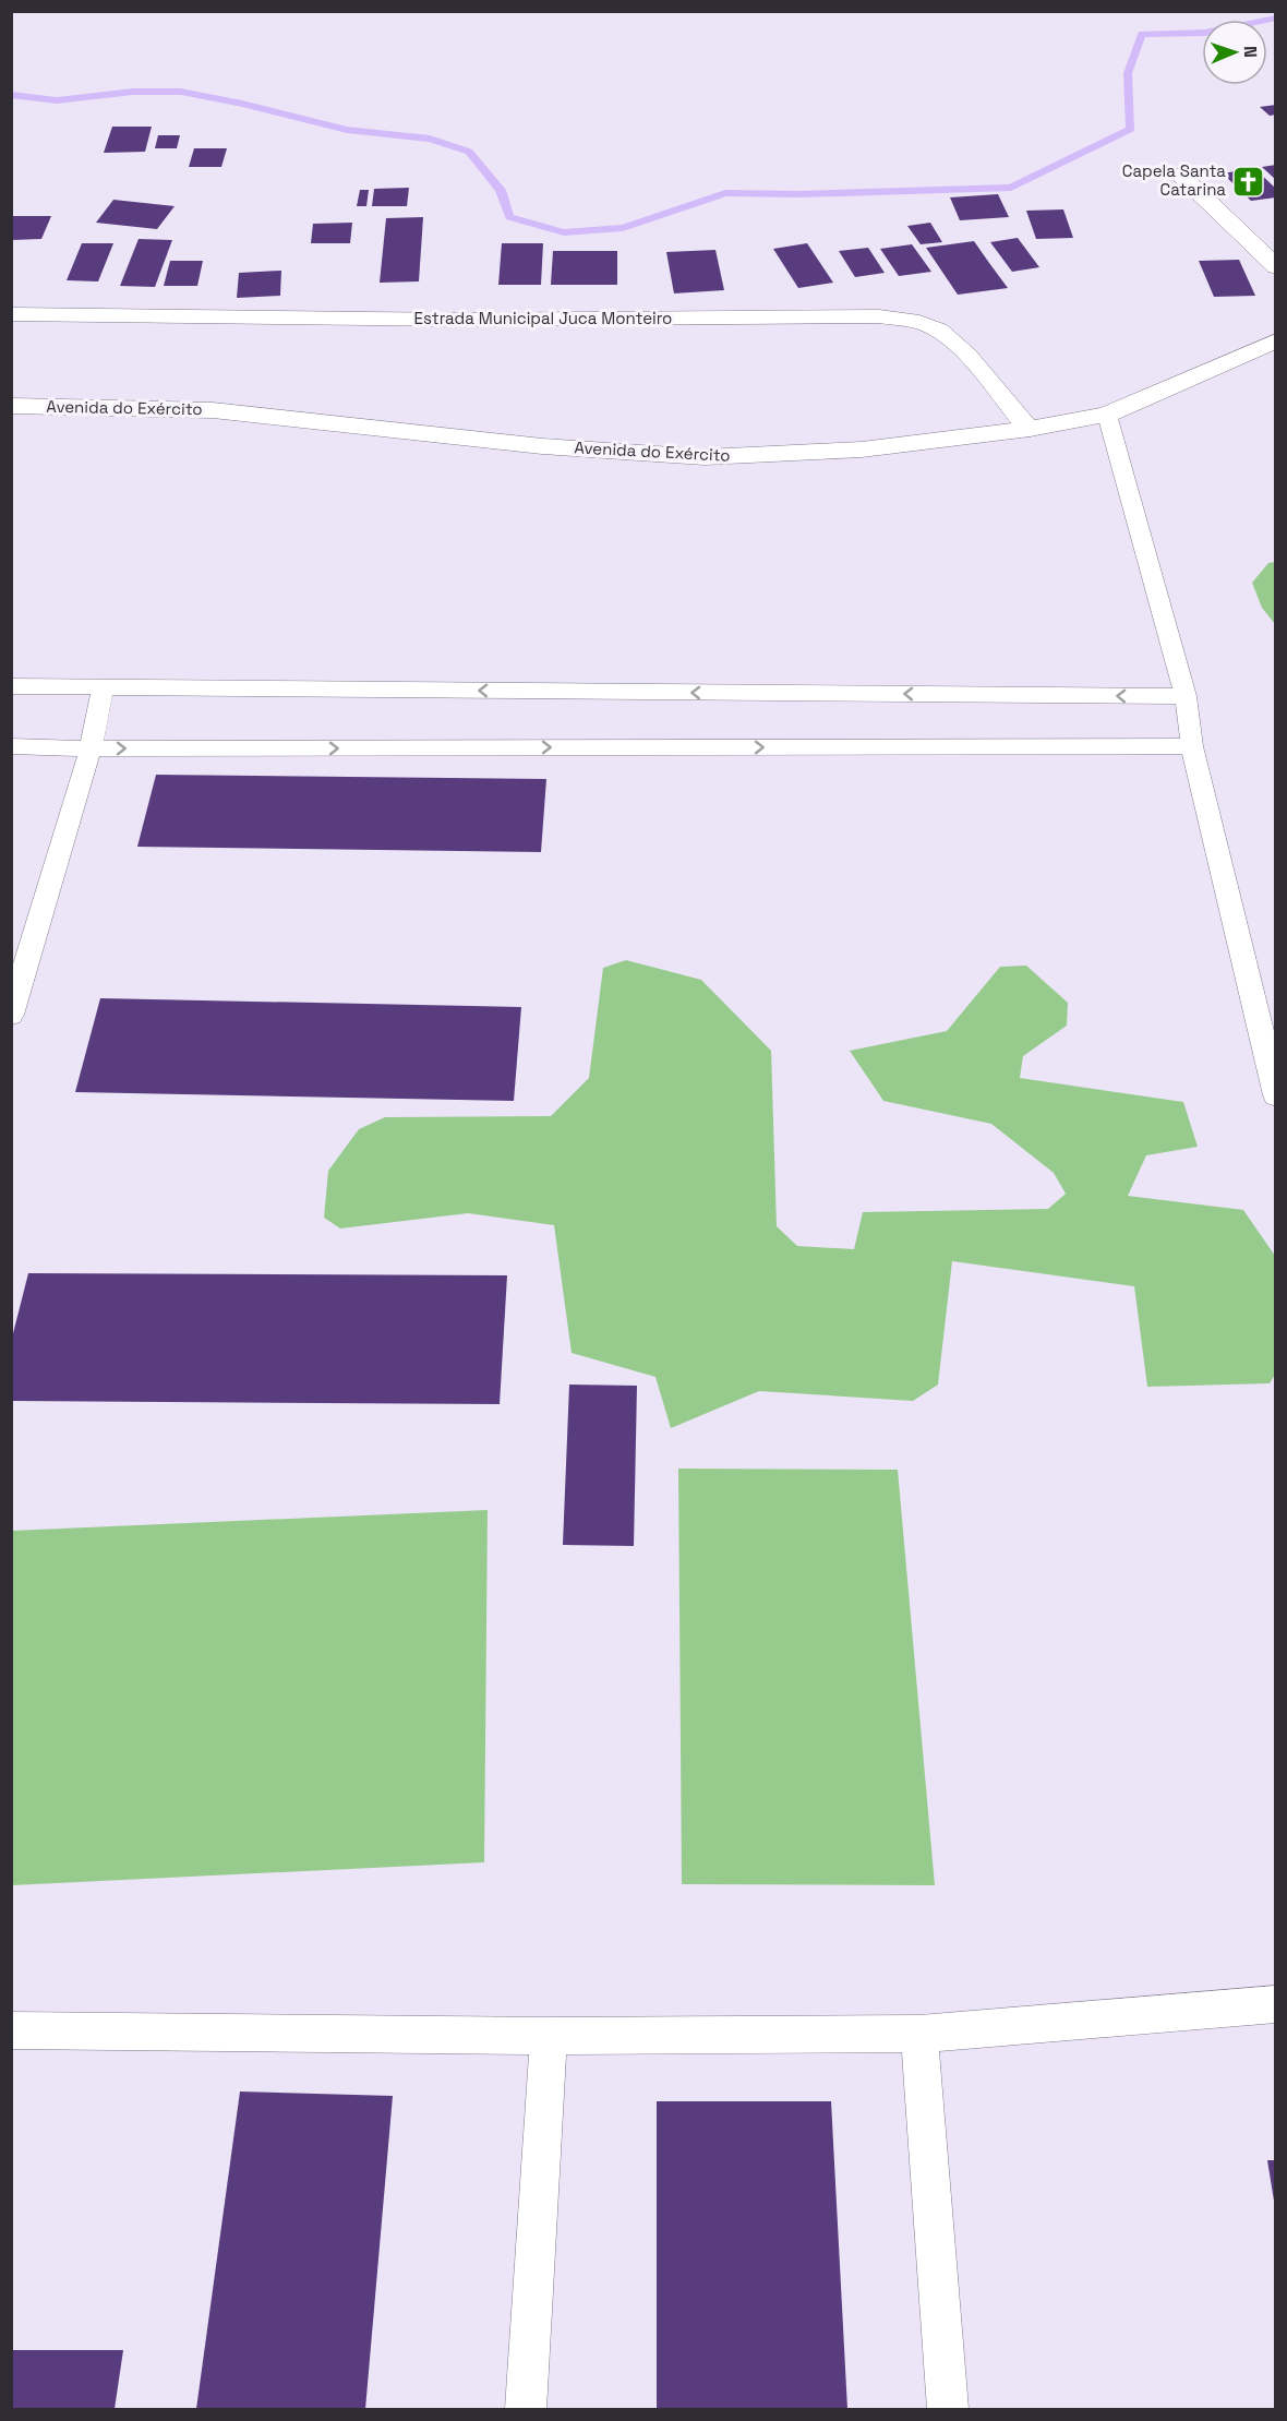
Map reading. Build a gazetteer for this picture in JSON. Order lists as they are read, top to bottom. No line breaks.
{"streets":{"street":["Estrada Municipal Juca Monteiro","Avenida do Exército"]},"crossings":[["Estrada Municipal Juca Monteiro","Avenida do Exército"]],"places":{"church":["Capela Santa Catarina"]},"north":"right"}
